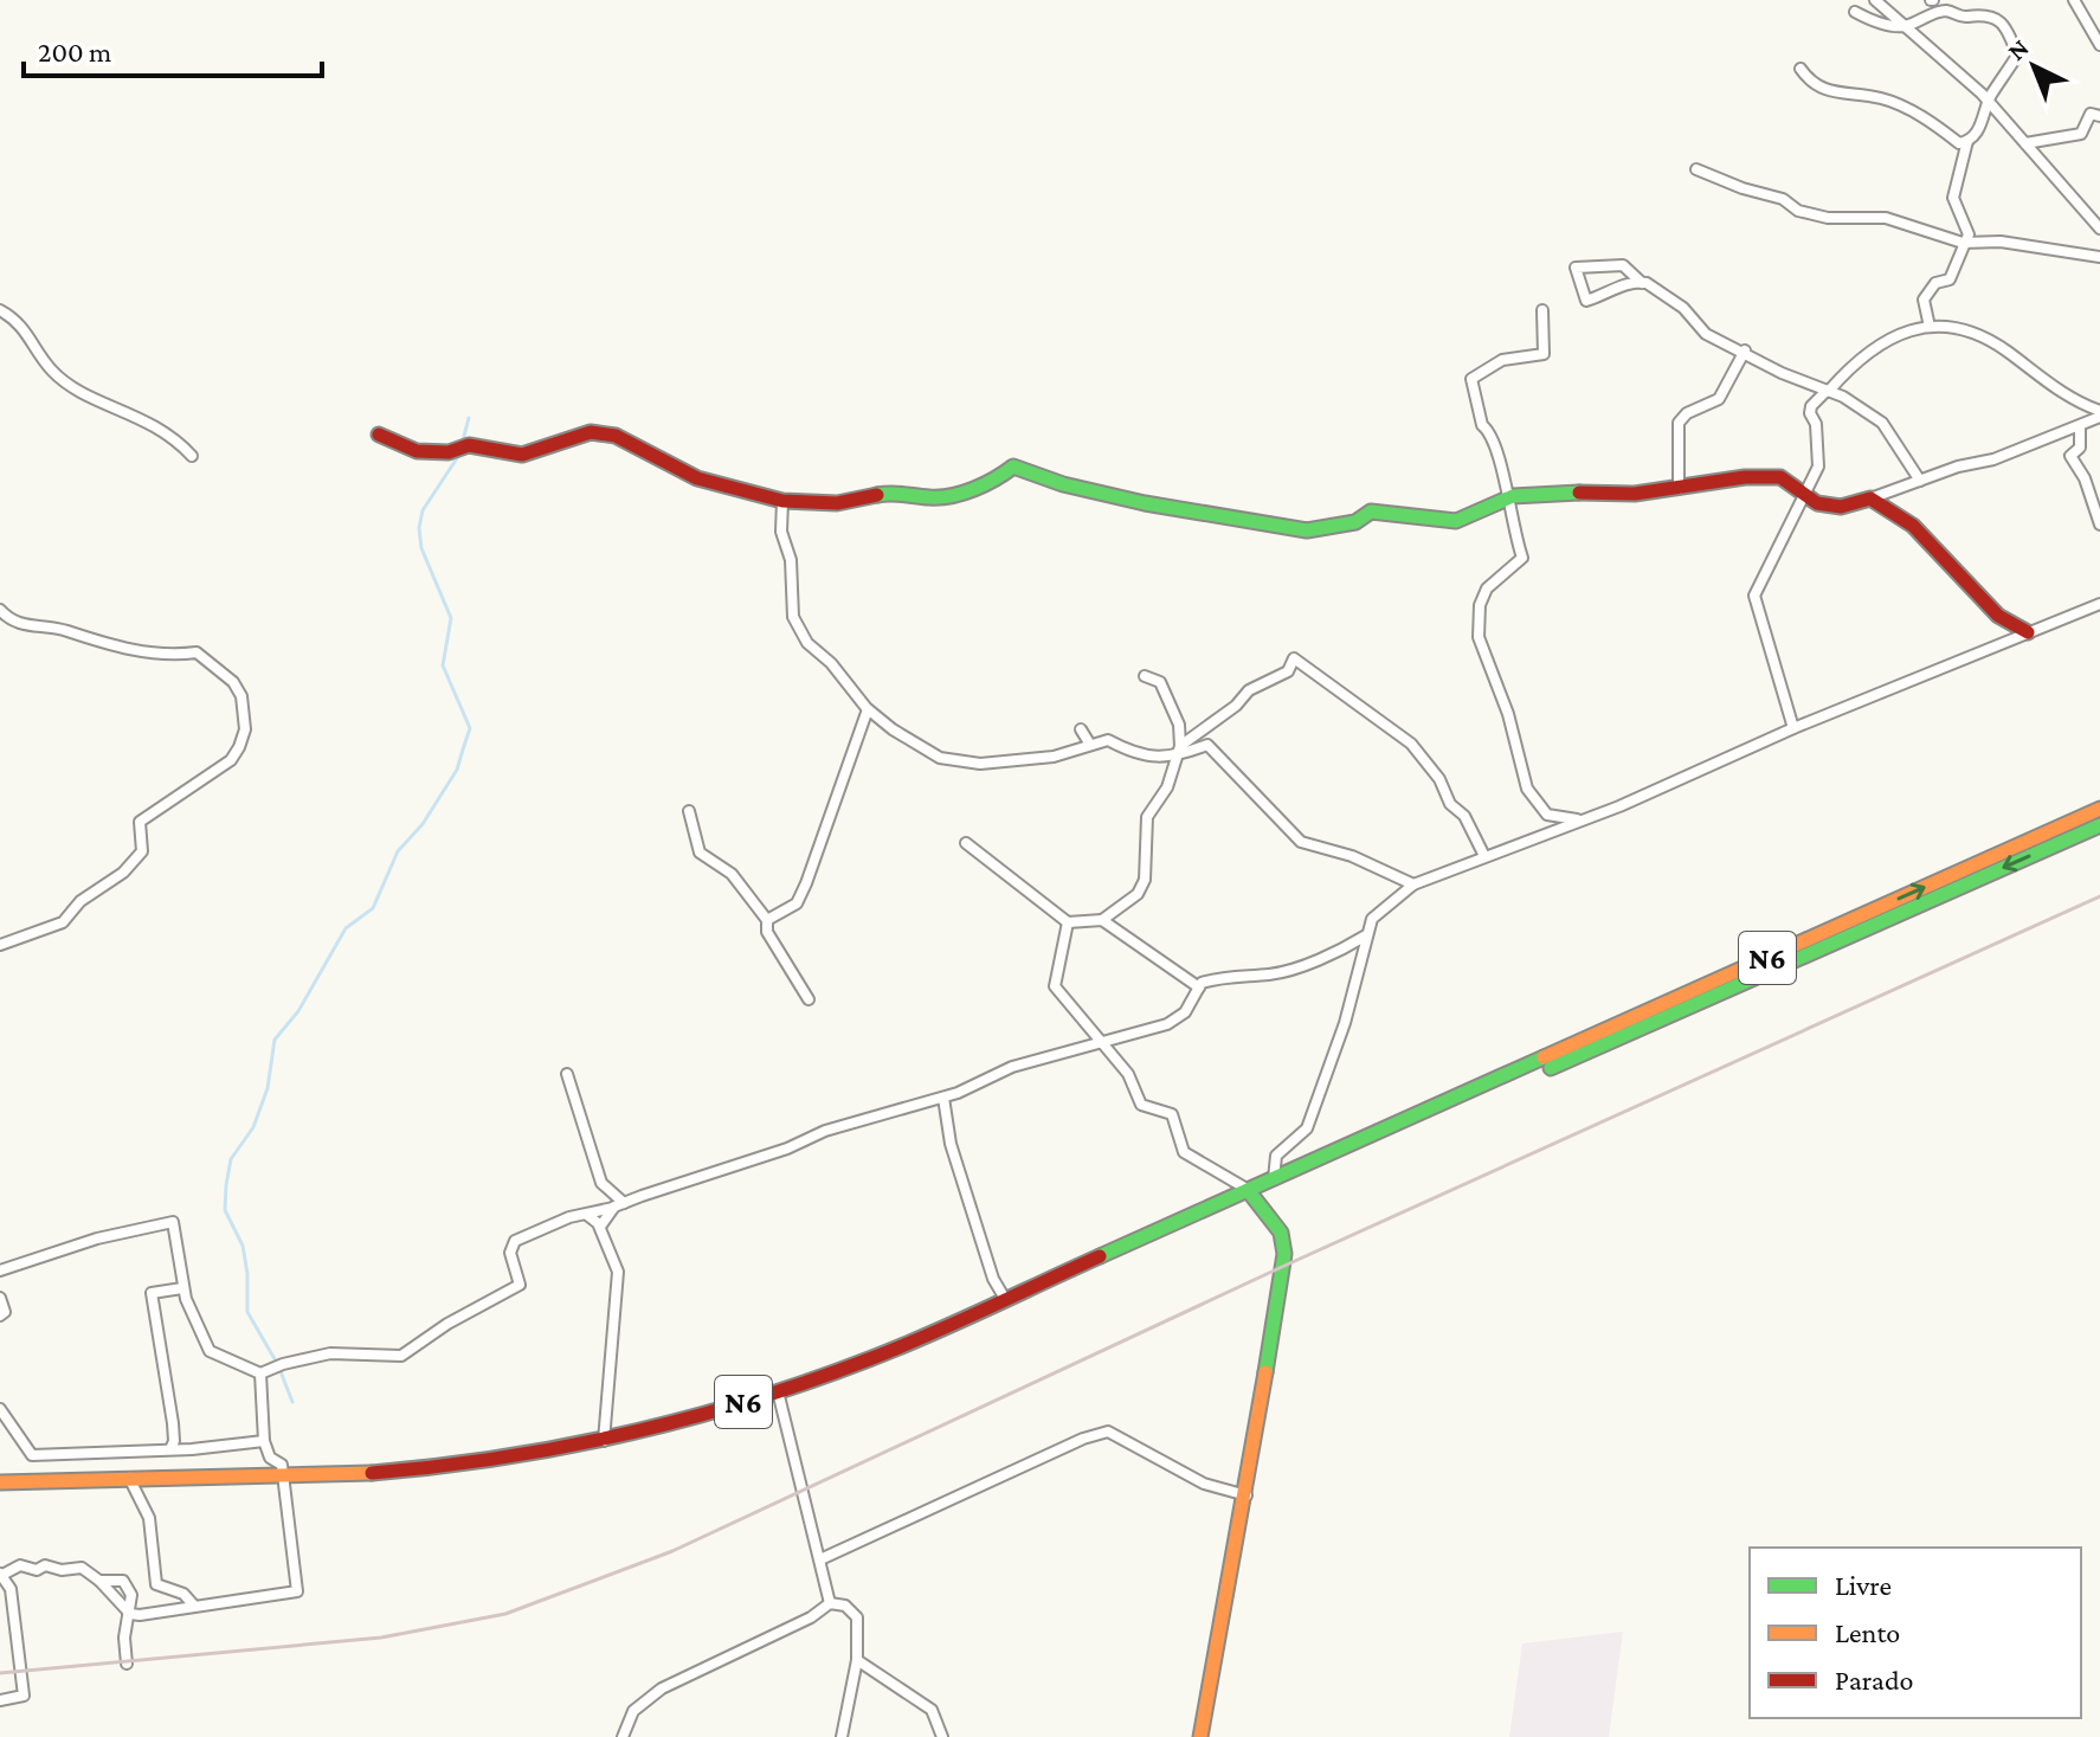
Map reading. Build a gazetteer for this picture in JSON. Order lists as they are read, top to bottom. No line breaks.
{"streets":{"main road":["N6"]},"legend":["Livre","Lento","Parado"],"scale_bar":"200 m","north":"top left"}
